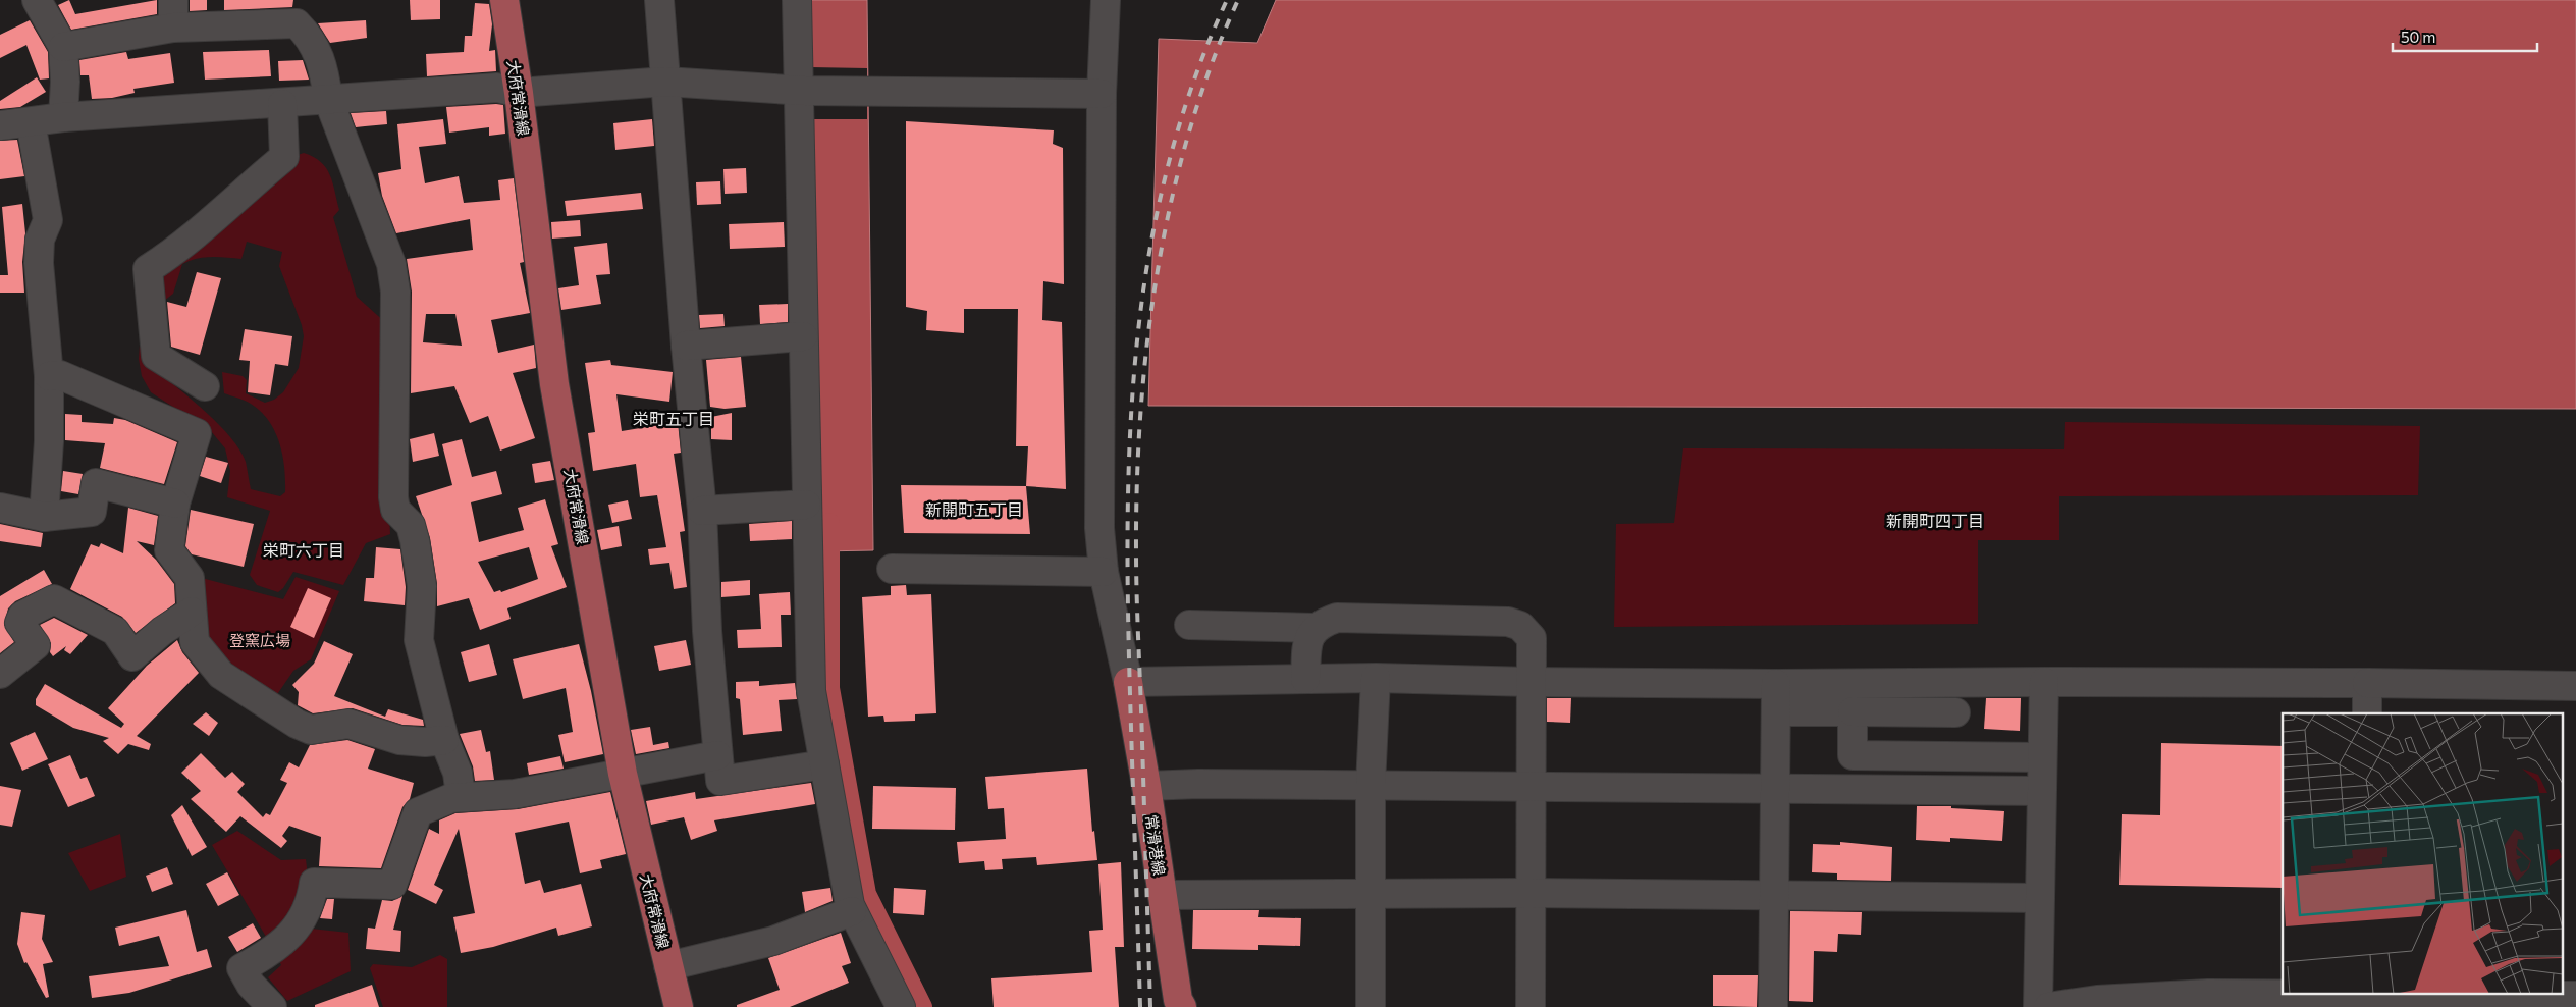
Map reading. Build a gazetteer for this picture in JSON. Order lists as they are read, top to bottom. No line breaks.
{"streets":{"main road":["大府常滑線","常滑港線"]},"districts":["栄町五丁目","新開町五丁目","新開町四丁目","栄町六丁目"],"parks":["登窯広場"],"scale_bar":"50 m"}
